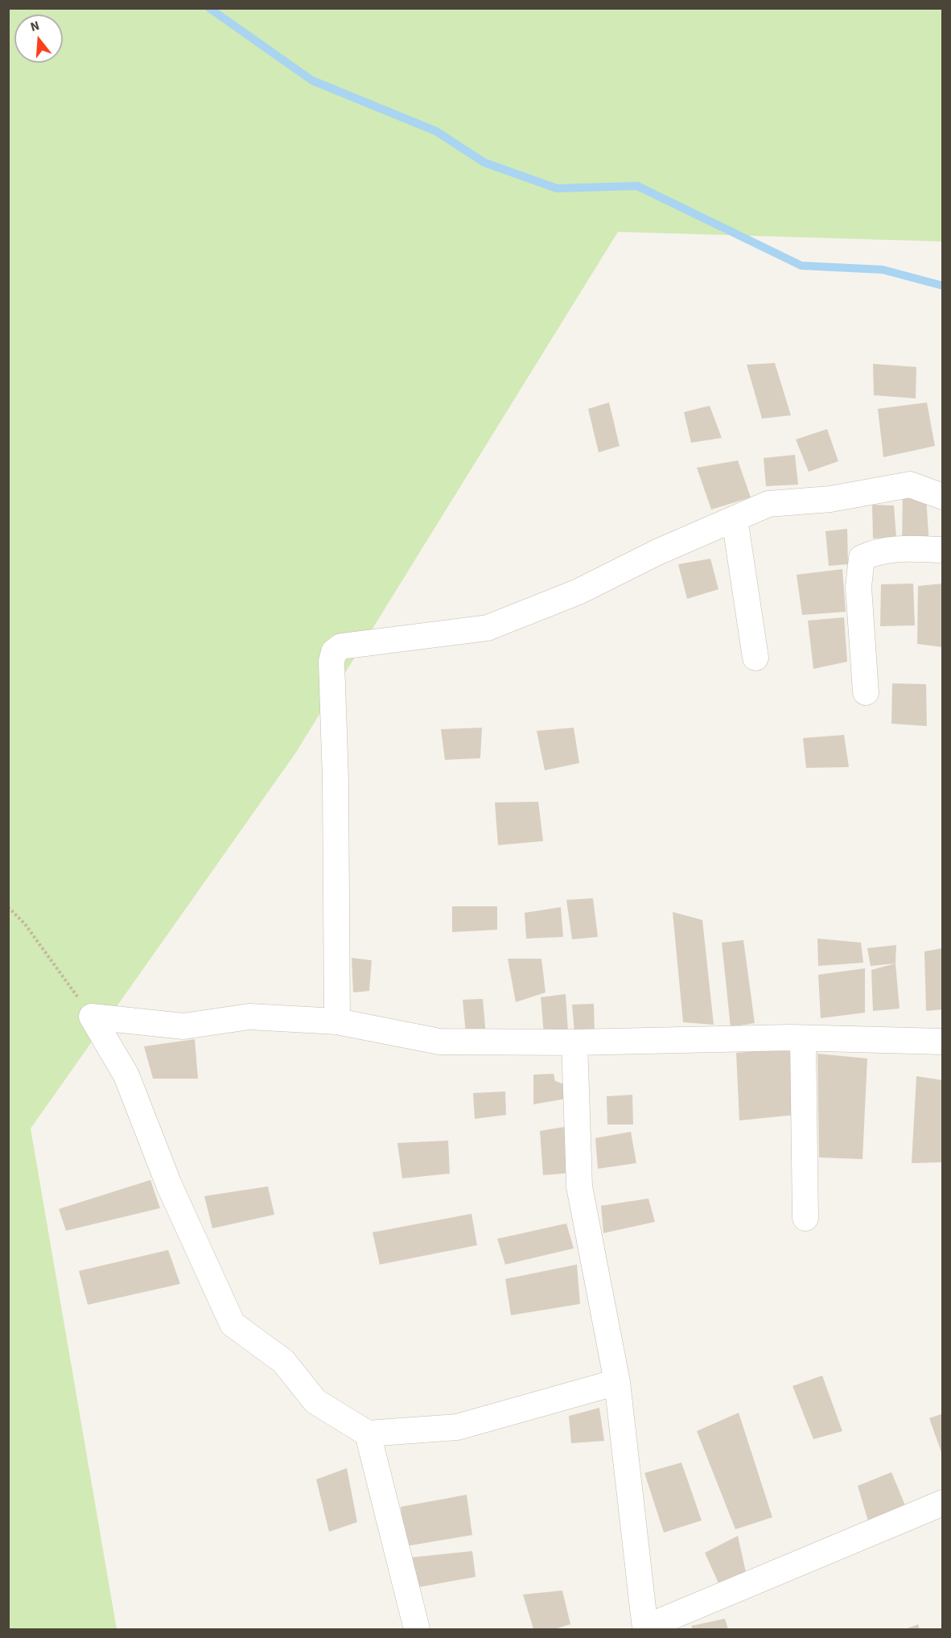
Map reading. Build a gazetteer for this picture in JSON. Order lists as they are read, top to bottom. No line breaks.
{"north":"top"}
